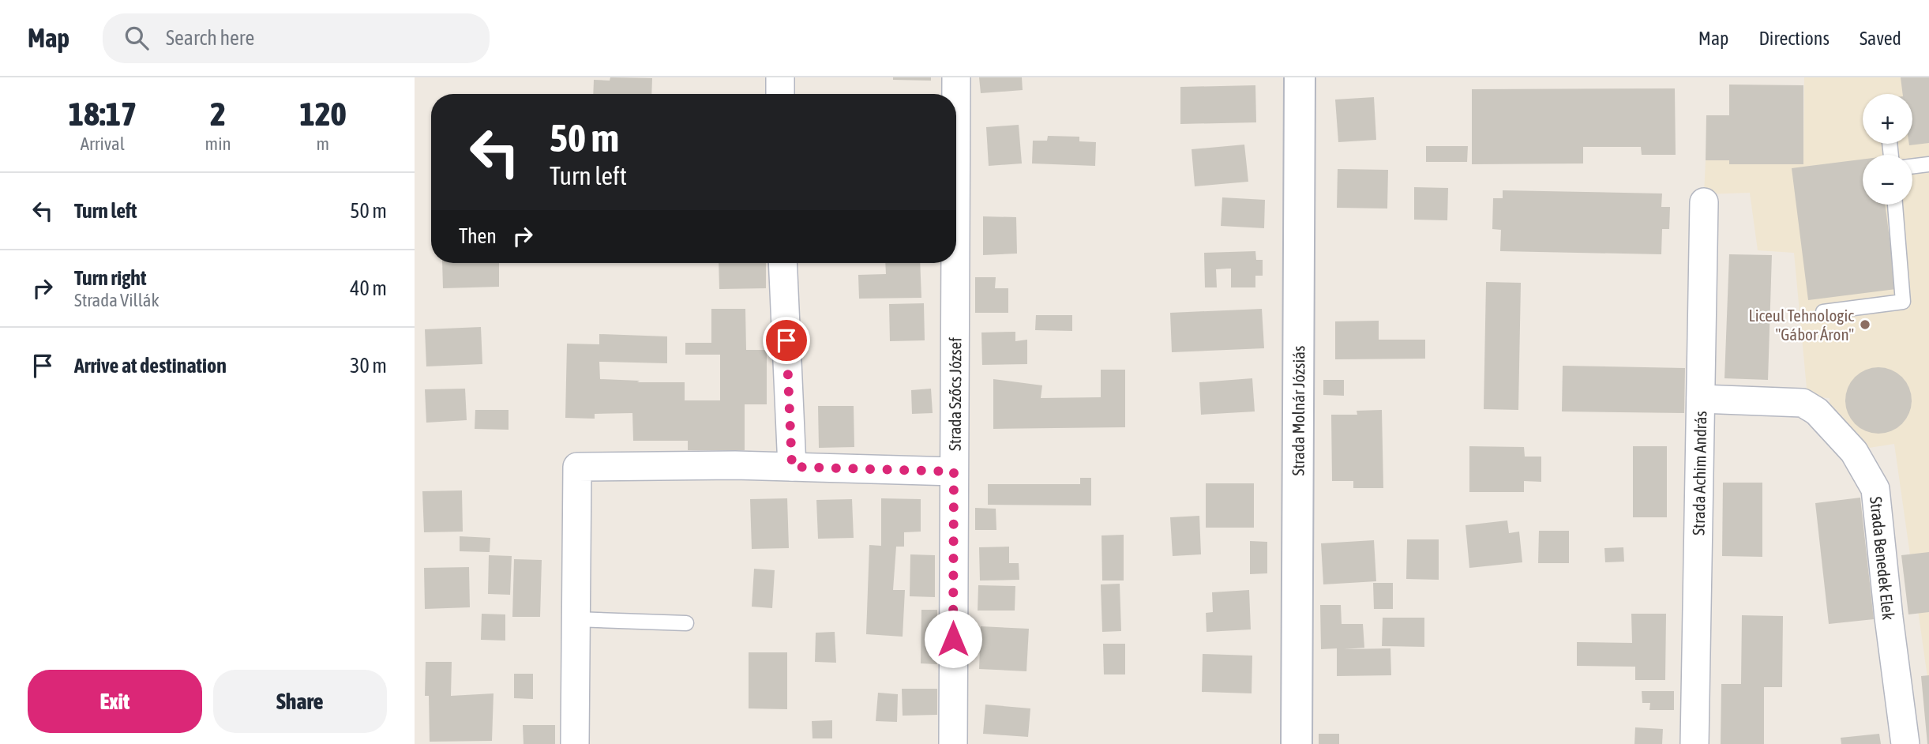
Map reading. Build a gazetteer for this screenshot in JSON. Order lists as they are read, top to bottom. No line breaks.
{"streets":{"street":["Strada Szőcs József","Strada Molnár Józsiás","Strada Achim András","Strada Benedek Elek"]},"crossings":[["Strada Achim András","Strada Benedek Elek"]],"places":["Liceul Tehnologic \"Gábor Áron\""],"page":{"header":"Map","search":"Search here","nav":["Map","Directions","Saved"],"eta":["18:17","Arrival","2","min","120","m"],"map_buttons":["+","−"],"turn":["50 m","Turn left"],"list":[{"name":"Turn left","value":"50 m"},{"name":"Turn right","note":"Strada Villák","value":"40 m"},{"name":"Arrive at destination","value":"30 m"}],"then":"Then","buttons":["Exit","Share"]}}
